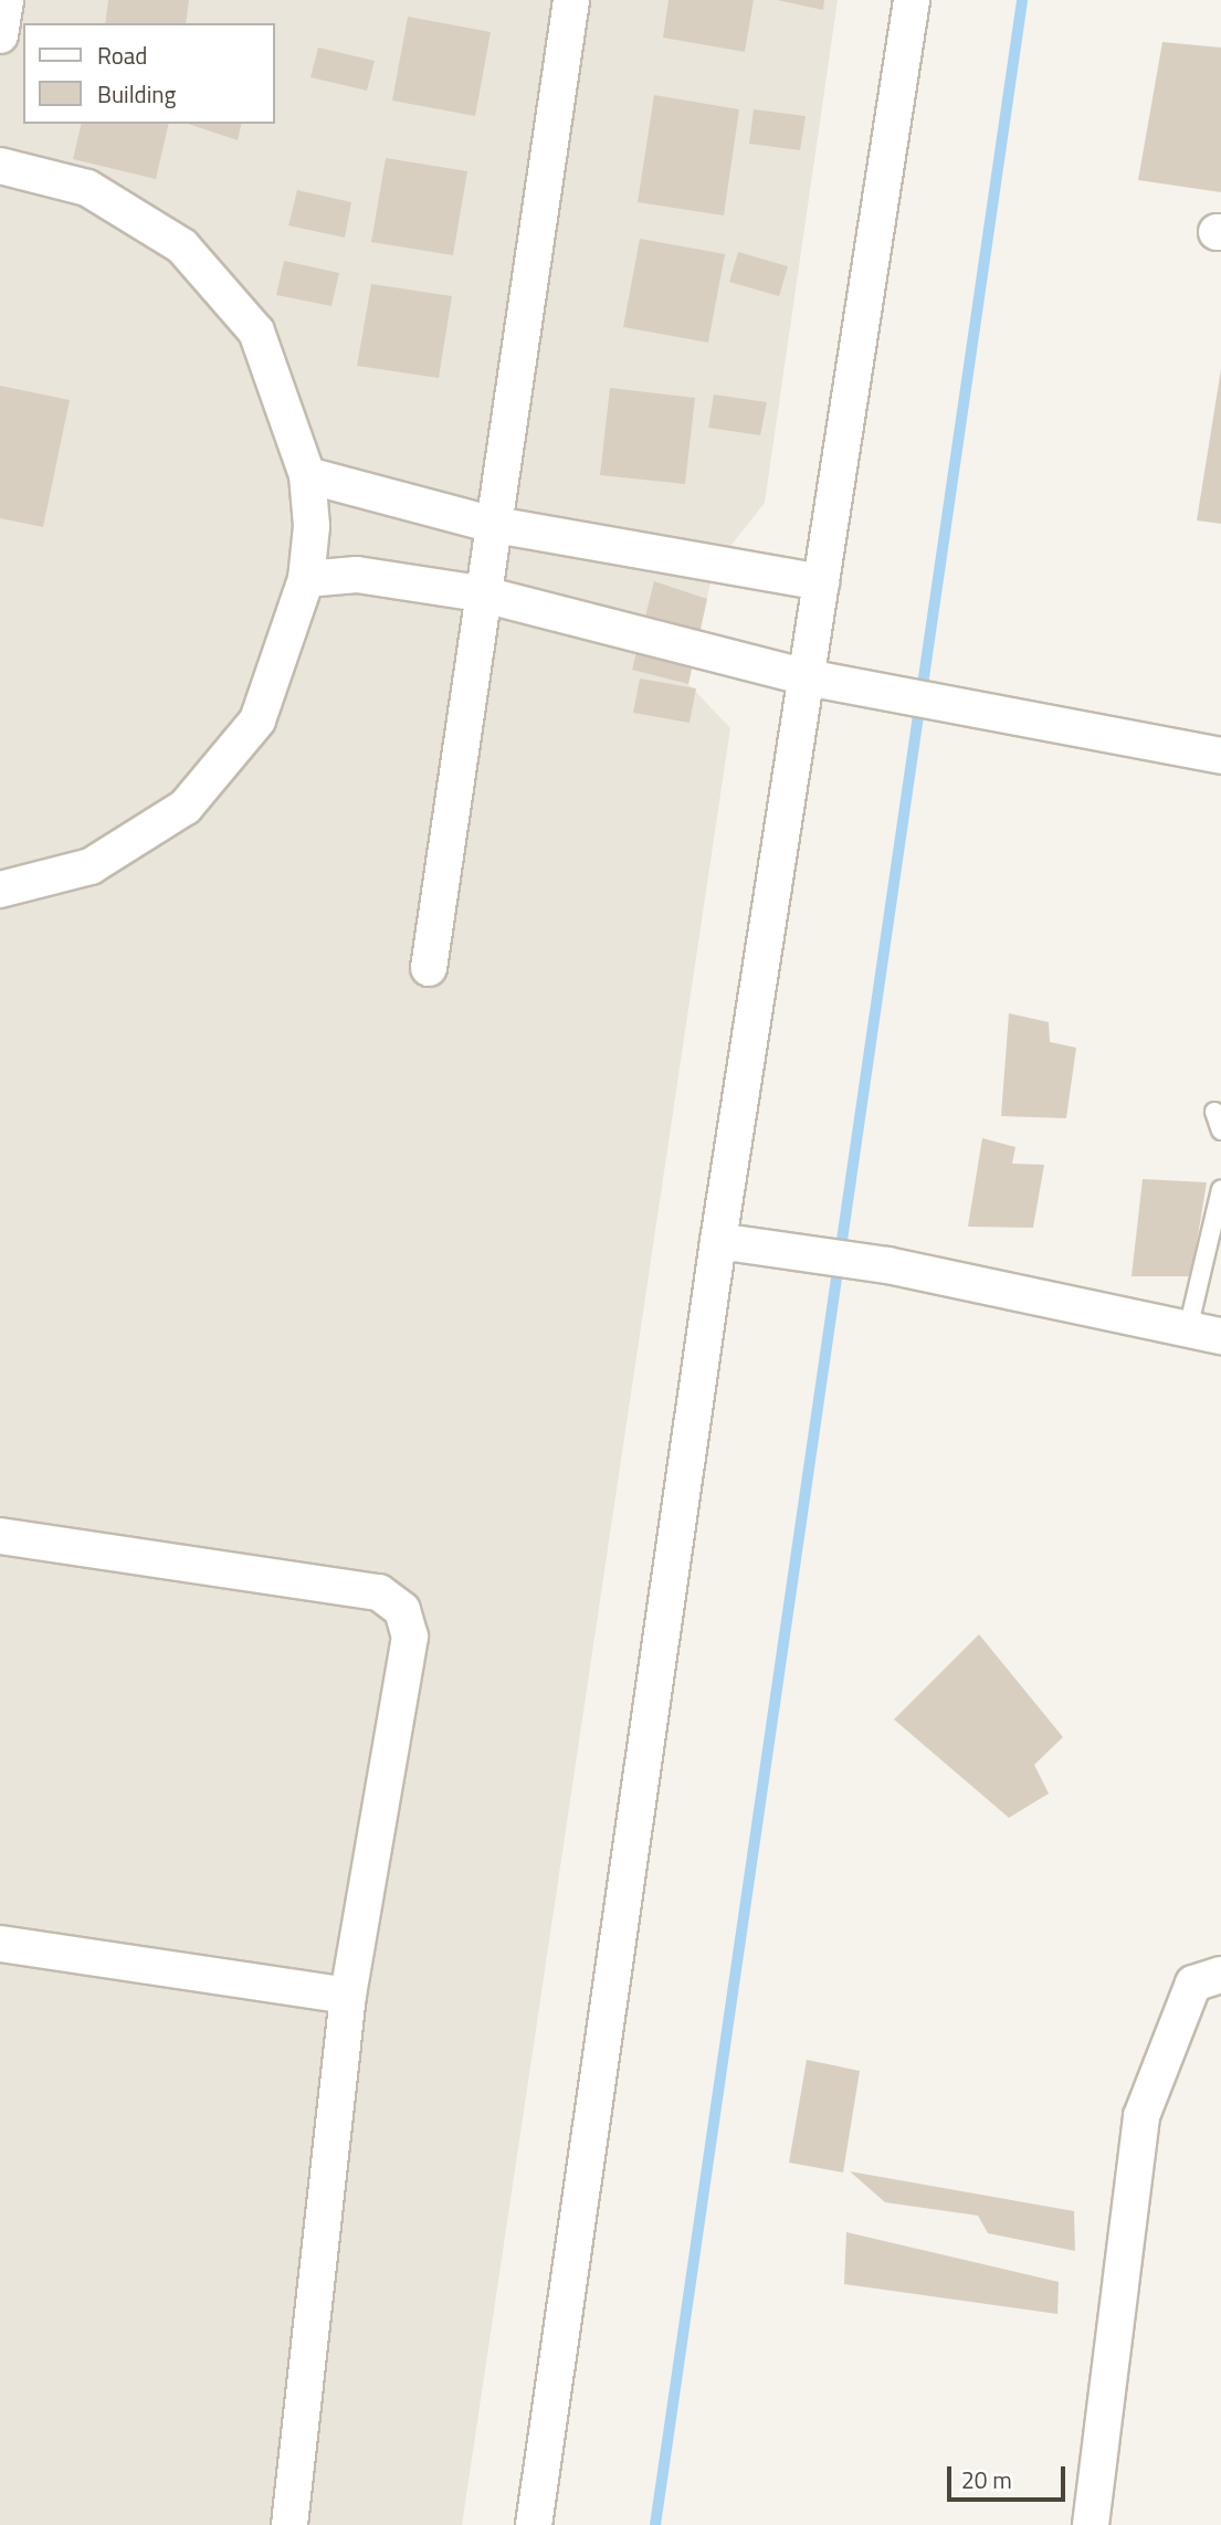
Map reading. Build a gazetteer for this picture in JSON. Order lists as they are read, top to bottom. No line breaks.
{"legend":["Road","Building"],"scale_bar":"20 m"}
